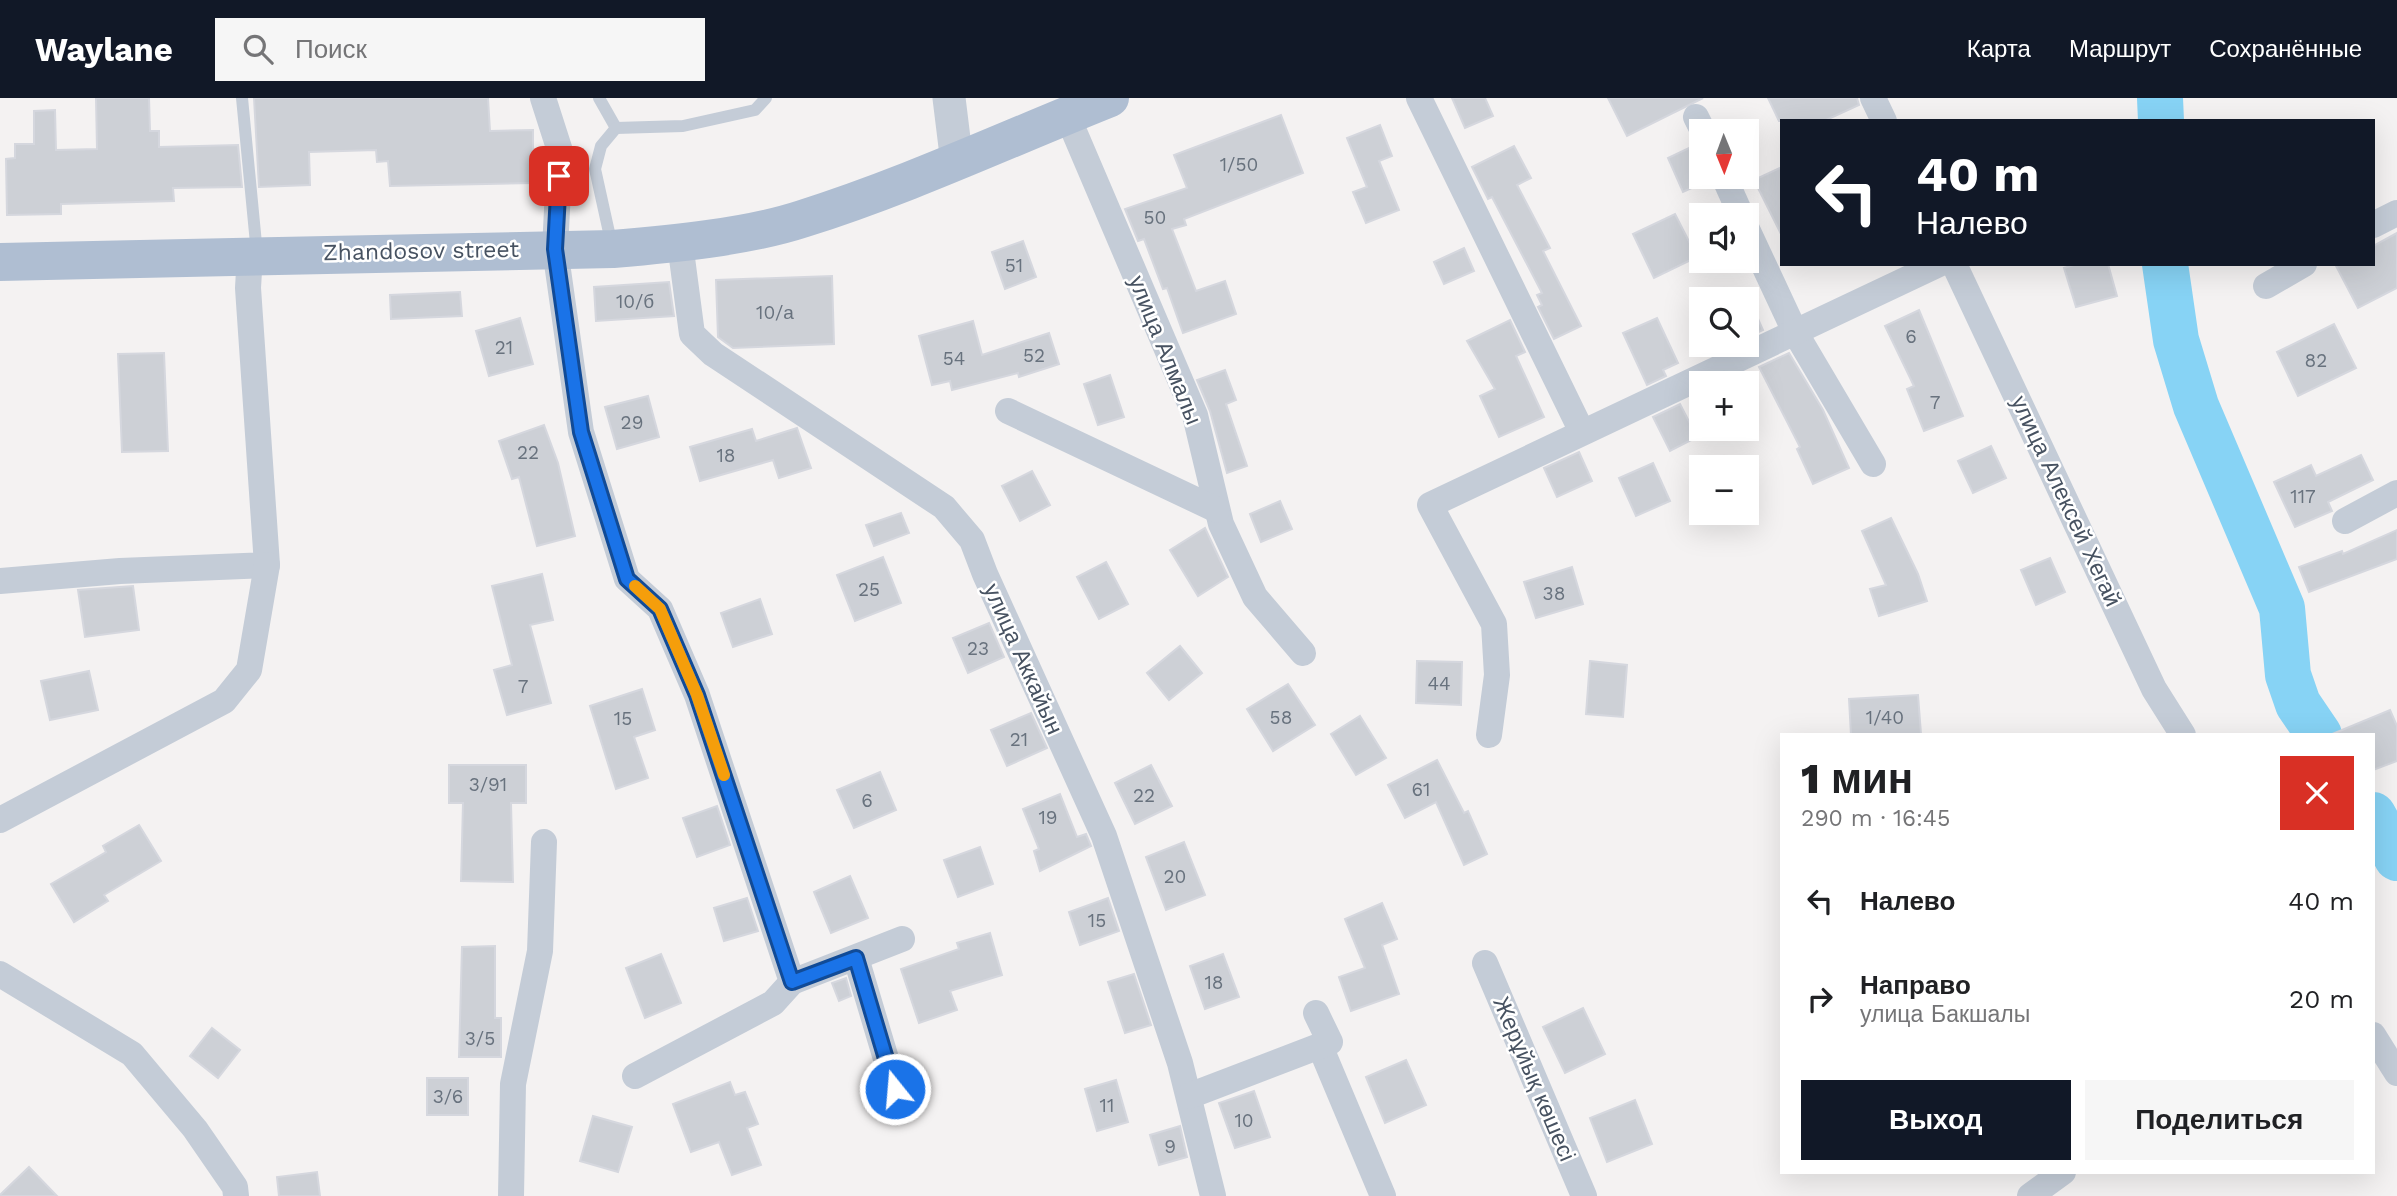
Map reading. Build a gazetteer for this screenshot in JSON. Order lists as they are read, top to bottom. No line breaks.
{"streets":{"main road":["Zhandosov street"],"street":["улица Алмалы","улица Алексей Хегай","улица Аккайын","Жерұйық көшесі"]},"crossings":[["Zhandosov street","улица Алмалы"],["Zhandosov street","улица Аккайын"]],"house_numbers":["1/50","50","51","10/б","10/а","6","21","52","54","82","7","29","22","18","117","25","38","23","44","7","58","1/40","15","21","3/91","61","22","6","19","20","15","18","3/5","3/6","11","10","9"],"north":"bottom","page":{"header":"Waylane","search":"Поиск","nav":["Карта","Маршрут","Сохранённые"],"map_buttons":["+","−"],"turn":["40 m","Налево"],"heading":["1 мин","290 m · 16:45"],"list":[{"name":"Налево","value":"40 m"},{"name":"Направо","note":"улица Бакшалы","value":"20 m"}],"buttons":["Выход","Поделиться"]}}
